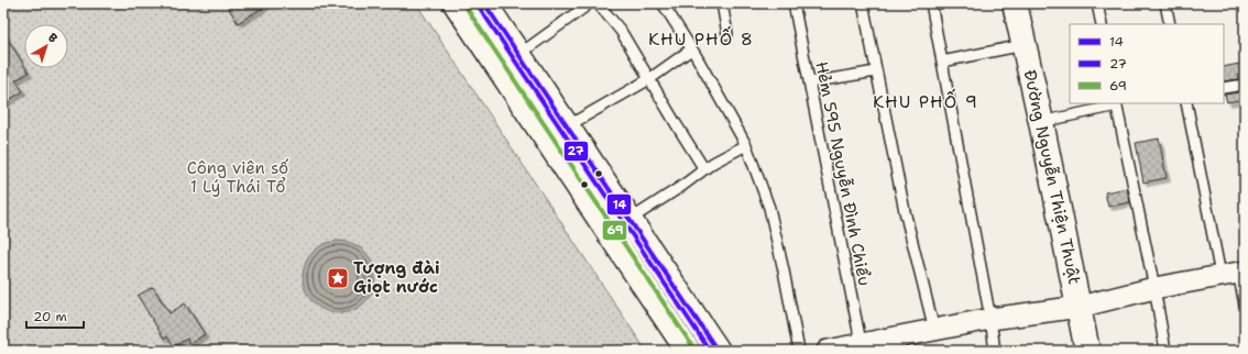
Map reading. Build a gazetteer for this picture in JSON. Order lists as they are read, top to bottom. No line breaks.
{"streets":{"main road":["Đường Nguyễn Thiện Thuật"],"lane":["Hẻm 595 Nguyễn Ðình Chiểu"]},"districts":["KHU PHỐ 8","KHU PHỐ 9"],"parks":["Công viên số 1 Lý Thái Tổ"],"places":{"place":["Tượng đài Giọt nước"]},"lines":["transit line 14","transit line 69","transit line 27"],"legend":["14","27","69"],"scale_bar":"20 m","north":"top right"}
